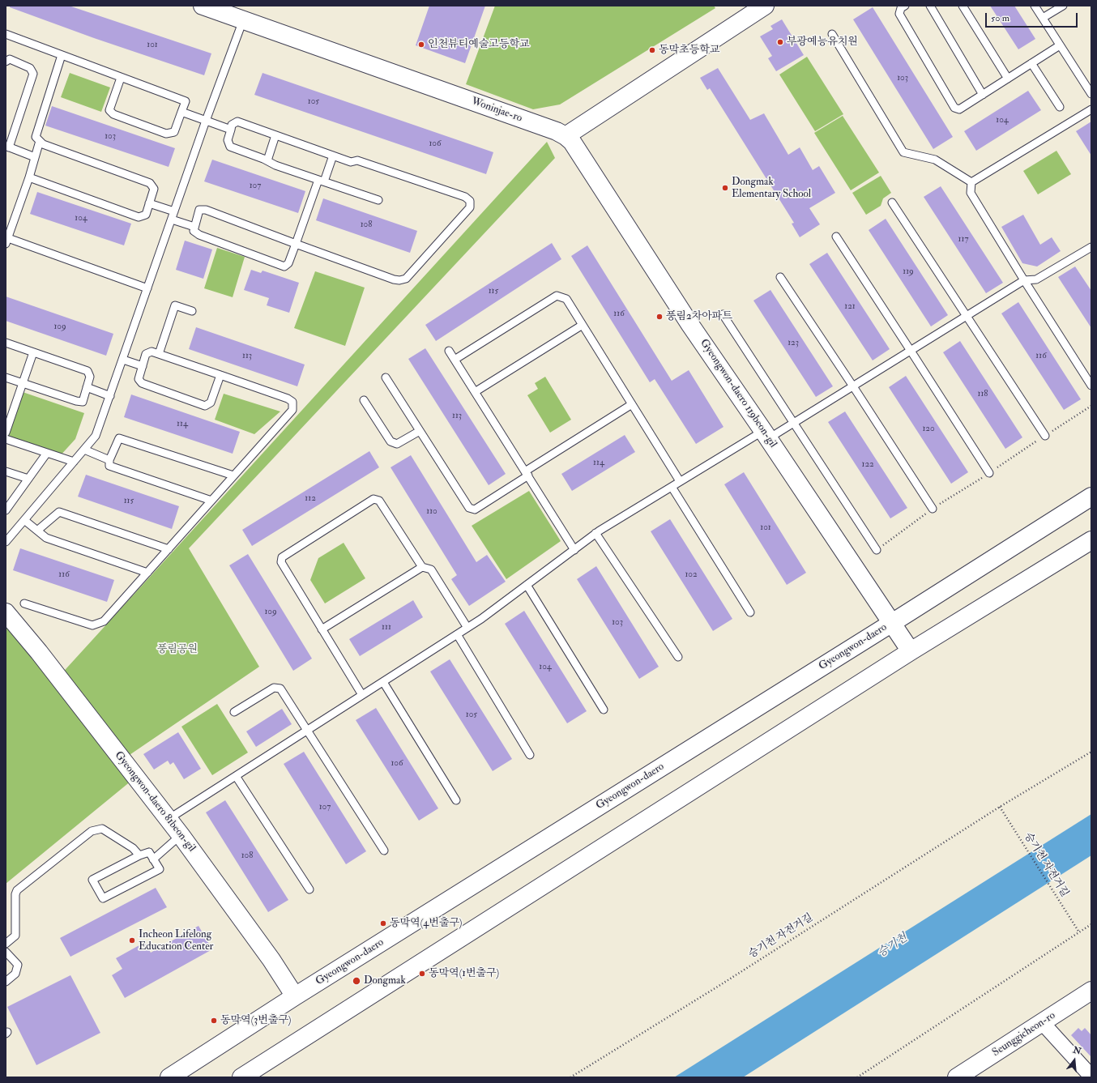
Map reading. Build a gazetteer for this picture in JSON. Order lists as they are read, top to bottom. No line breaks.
{"streets":{"main road":["Woninjae-ro","Gyeongwon-daero 119beon-gil","Gyeongwon-daero","Gyeongwon-daero 81beon-gil","Seunggicheon-ro"],"path":["승기천 자전거길"]},"crossings":[["Woninjae-ro","Gyeongwon-daero 119beon-gil"],["Gyeongwon-daero 119beon-gil","Gyeongwon-daero"],["Gyeongwon-daero","Gyeongwon-daero 81beon-gil"]],"water":["승기천"],"parks":["풍림공원"],"places":["부광예능유치원","인천뷰티예술고등학교","동막초등학교","Dongmak Elementary School","풍림2차아파트","동막역(4번출구)","Incheon Lifelong Education Center","동막역(1번출구)","Dongmak","동막역(3번출구)"],"house_numbers":["101","103","105","104","103","106","107","104","108","117","119","115","121","116","109","123","113","116","118","113","114","120","114","122","112","115","110","101","116","102","109","103","111","104","105","106","107","108"],"scale_bar":"50 m","north":"top"}
